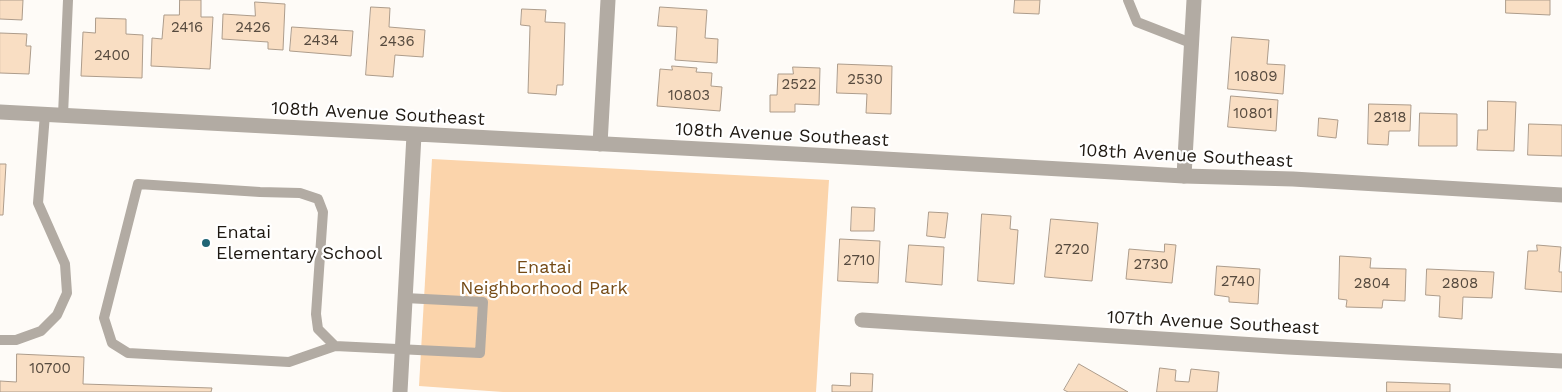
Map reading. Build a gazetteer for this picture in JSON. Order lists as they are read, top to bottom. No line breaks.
{"streets":{"street":["108th Avenue Southeast","107th Avenue Southeast"]},"parks":["Enatai Neighborhood Park"],"places":["Enatai Elementary School"],"house_numbers":["2416","2426","2434","2436","2400","10809","2530","2522","10803","10801","2818","2720","2710","2730","2740","2804","2808","10700"]}
